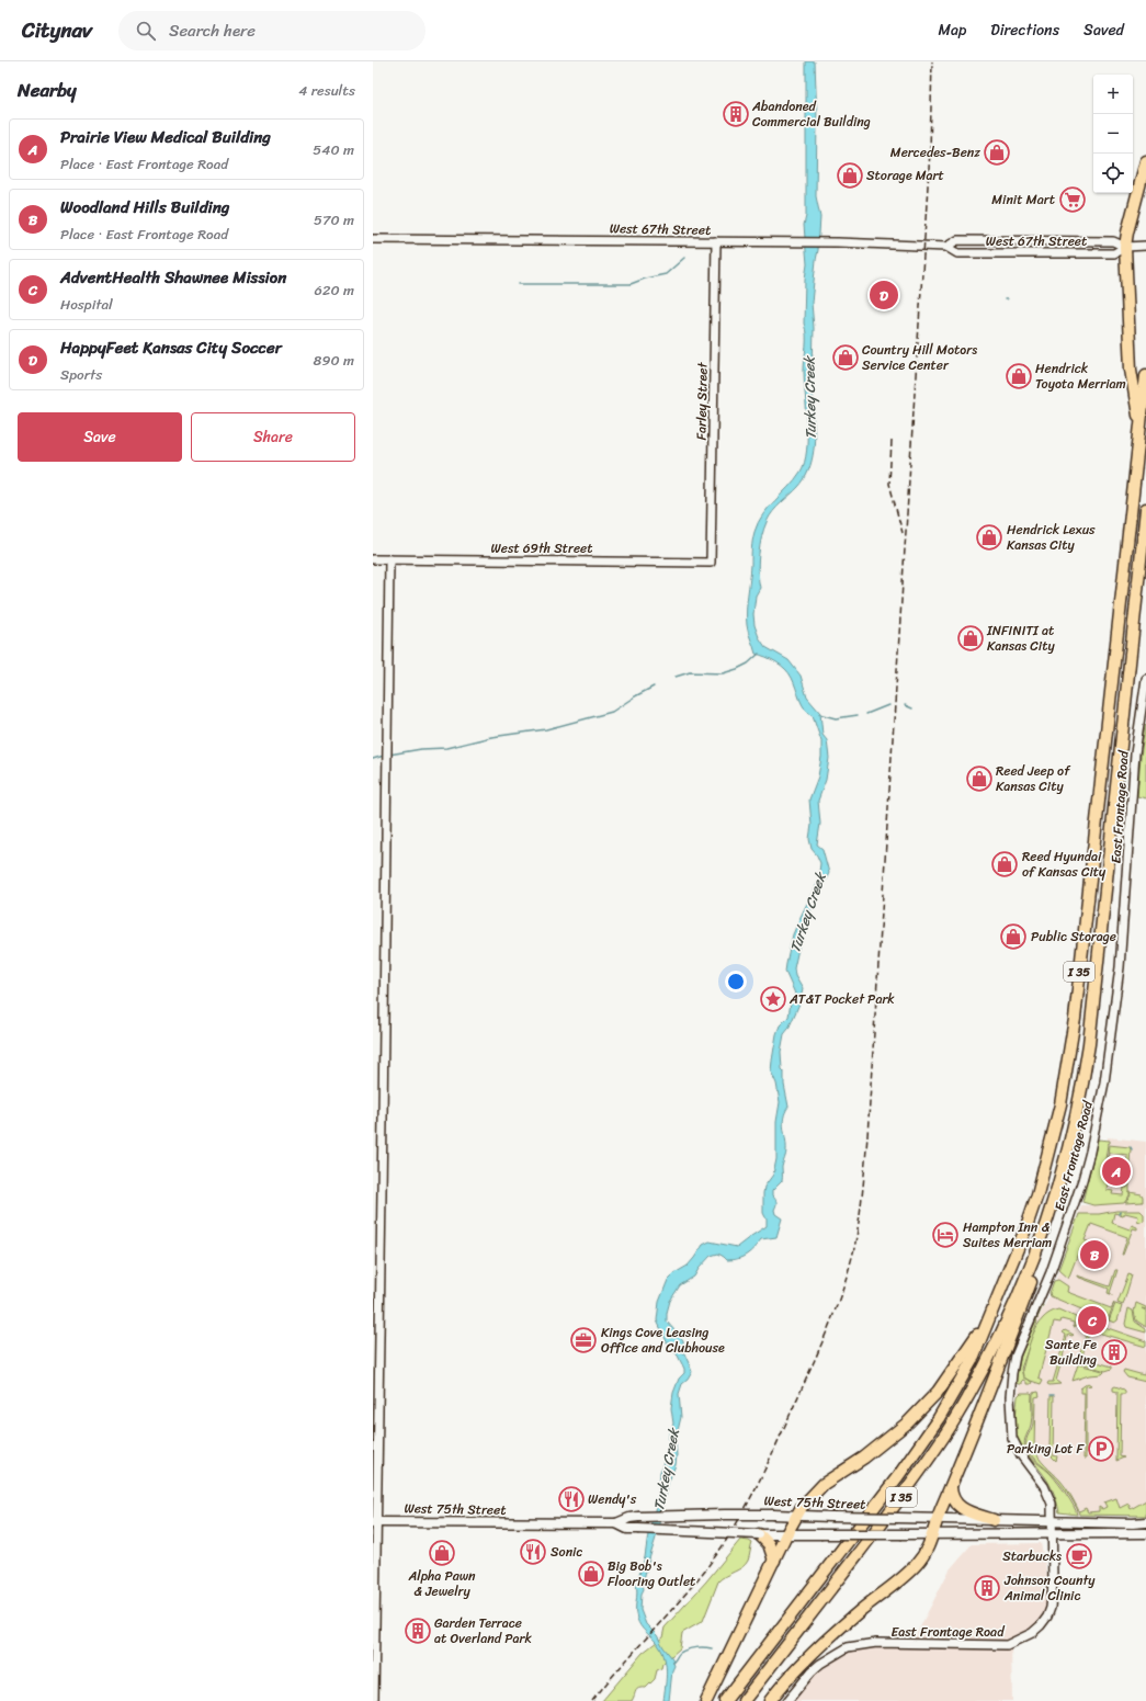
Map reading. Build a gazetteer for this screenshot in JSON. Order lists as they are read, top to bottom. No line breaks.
{"streets":{"highway":["I 35"],"main road":["West 75th Street"],"street":["West 67th Street","Farley Street","West 69th Street","East Frontage Road"]},"crossings":[["West 67th Street","Farley Street"],["Farley Street","West 69th Street"],["East Frontage Road","West 75th Street"]],"water":["Turkey Creek"],"places":{"building":["Abandoned Commercial Building","Sante Fe Building","Johnson County Animal Clinic","Garden Terrace at Overland Park"],"shop":["Mercedes-Benz","Storage Mart","Country Hill Motors Service Center","Hendrick Toyota Merriam","Hendrick Lexus Kansas City","INFINITI at Kansas City","Reed Jeep of Kansas City","Reed Hyundai of Kansas City","Public Storage","Alpha Pawn & Jewelry","Big Bob's Flooring Outlet"],"supermarket":["Minit Mart"],"place":["AT&T Pocket Park"],"hotel":["Hampton Inn & Suites Merriam"],"office":["Kings Cove Leasing Office and Clubhouse"],"parking":["Parking Lot F"],"restaurant":["Wendy's","Sonic"],"cafe":["Starbucks"]},"page":{"header":"Citynav","search":"Search here","nav":["Map","Directions","Saved"],"heading":["Nearby","4 results"],"map_buttons":["+","−"],"list":[{"mark":"A","name":"Prairie View Medical Building","note":"Place · East Frontage Road","value":"540 m"},{"mark":"B","name":"Woodland Hills Building","note":"Place · East Frontage Road","value":"570 m"},{"mark":"C","name":"AdventHealth Shawnee Mission","note":"Hospital","value":"620 m"},{"mark":"D","name":"HappyFeet Kansas City Soccer","note":"Sports","value":"890 m"}],"pins":["D","A","B","C"],"buttons":["Save","Share"]}}
